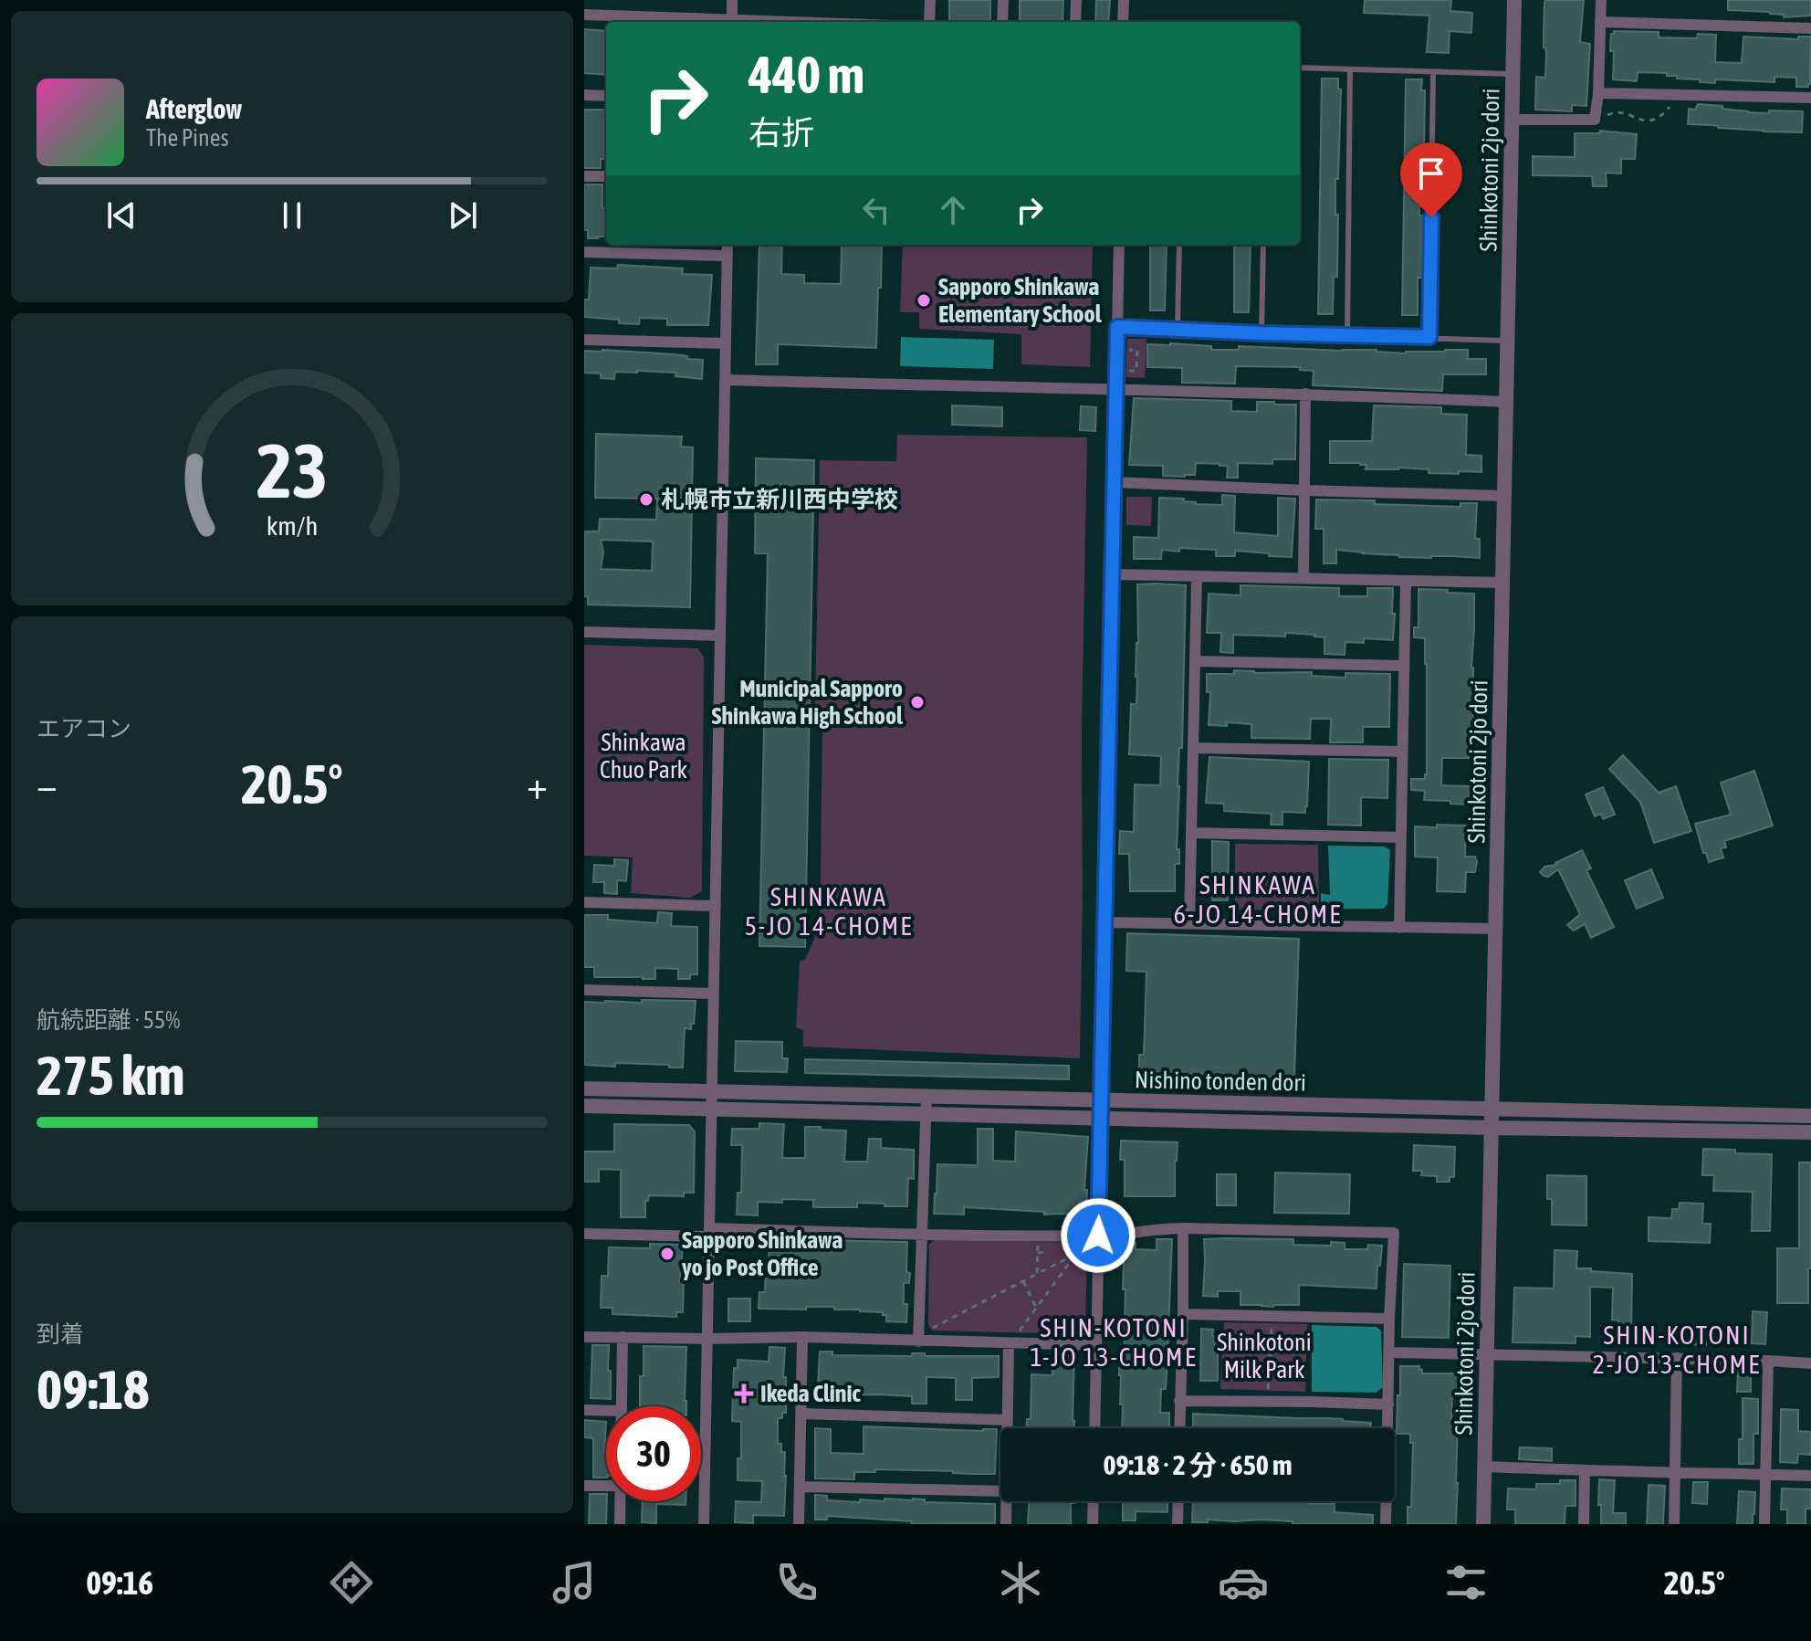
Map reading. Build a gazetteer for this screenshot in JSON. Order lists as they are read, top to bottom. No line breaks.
{"streets":{"street":["Shinkotoni 2jo dori","Nishino tonden dori"]},"crossings":[["Shinkotoni 2jo dori","Nishino tonden dori"]],"districts":["SHINKAWA 6-JO 14-CHOME","SHINKAWA 5-JO 14-CHOME","SHIN-KOTONI 1-JO 13-CHOME","SHIN-KOTONI 2-JO 13-CHOME"],"parks":["Shinkawa Chuo Park","Shinkotoni Milk Park"],"places":{"other":["Sapporo Shinkawa Elementary School","札幌市立新川西中学校","Municipal Sapporo Shinkawa High School","Sapporo Shinkawa yo jo Post Office"],"health":["Ikeda Clinic"]},"page":{"turn":["440 m","右折"],"song":["Afterglow","The Pines"],"tile":["エアコン",["航続距離 · 55%","275 km"],["到着","09:18"]],"heat":["−","20.5°","+"],"limit":"30","trip":"09:18 · 2 分 · 650 m","tabs":["09:16","20.5°"],"gauge":["23","km/h"]}}
